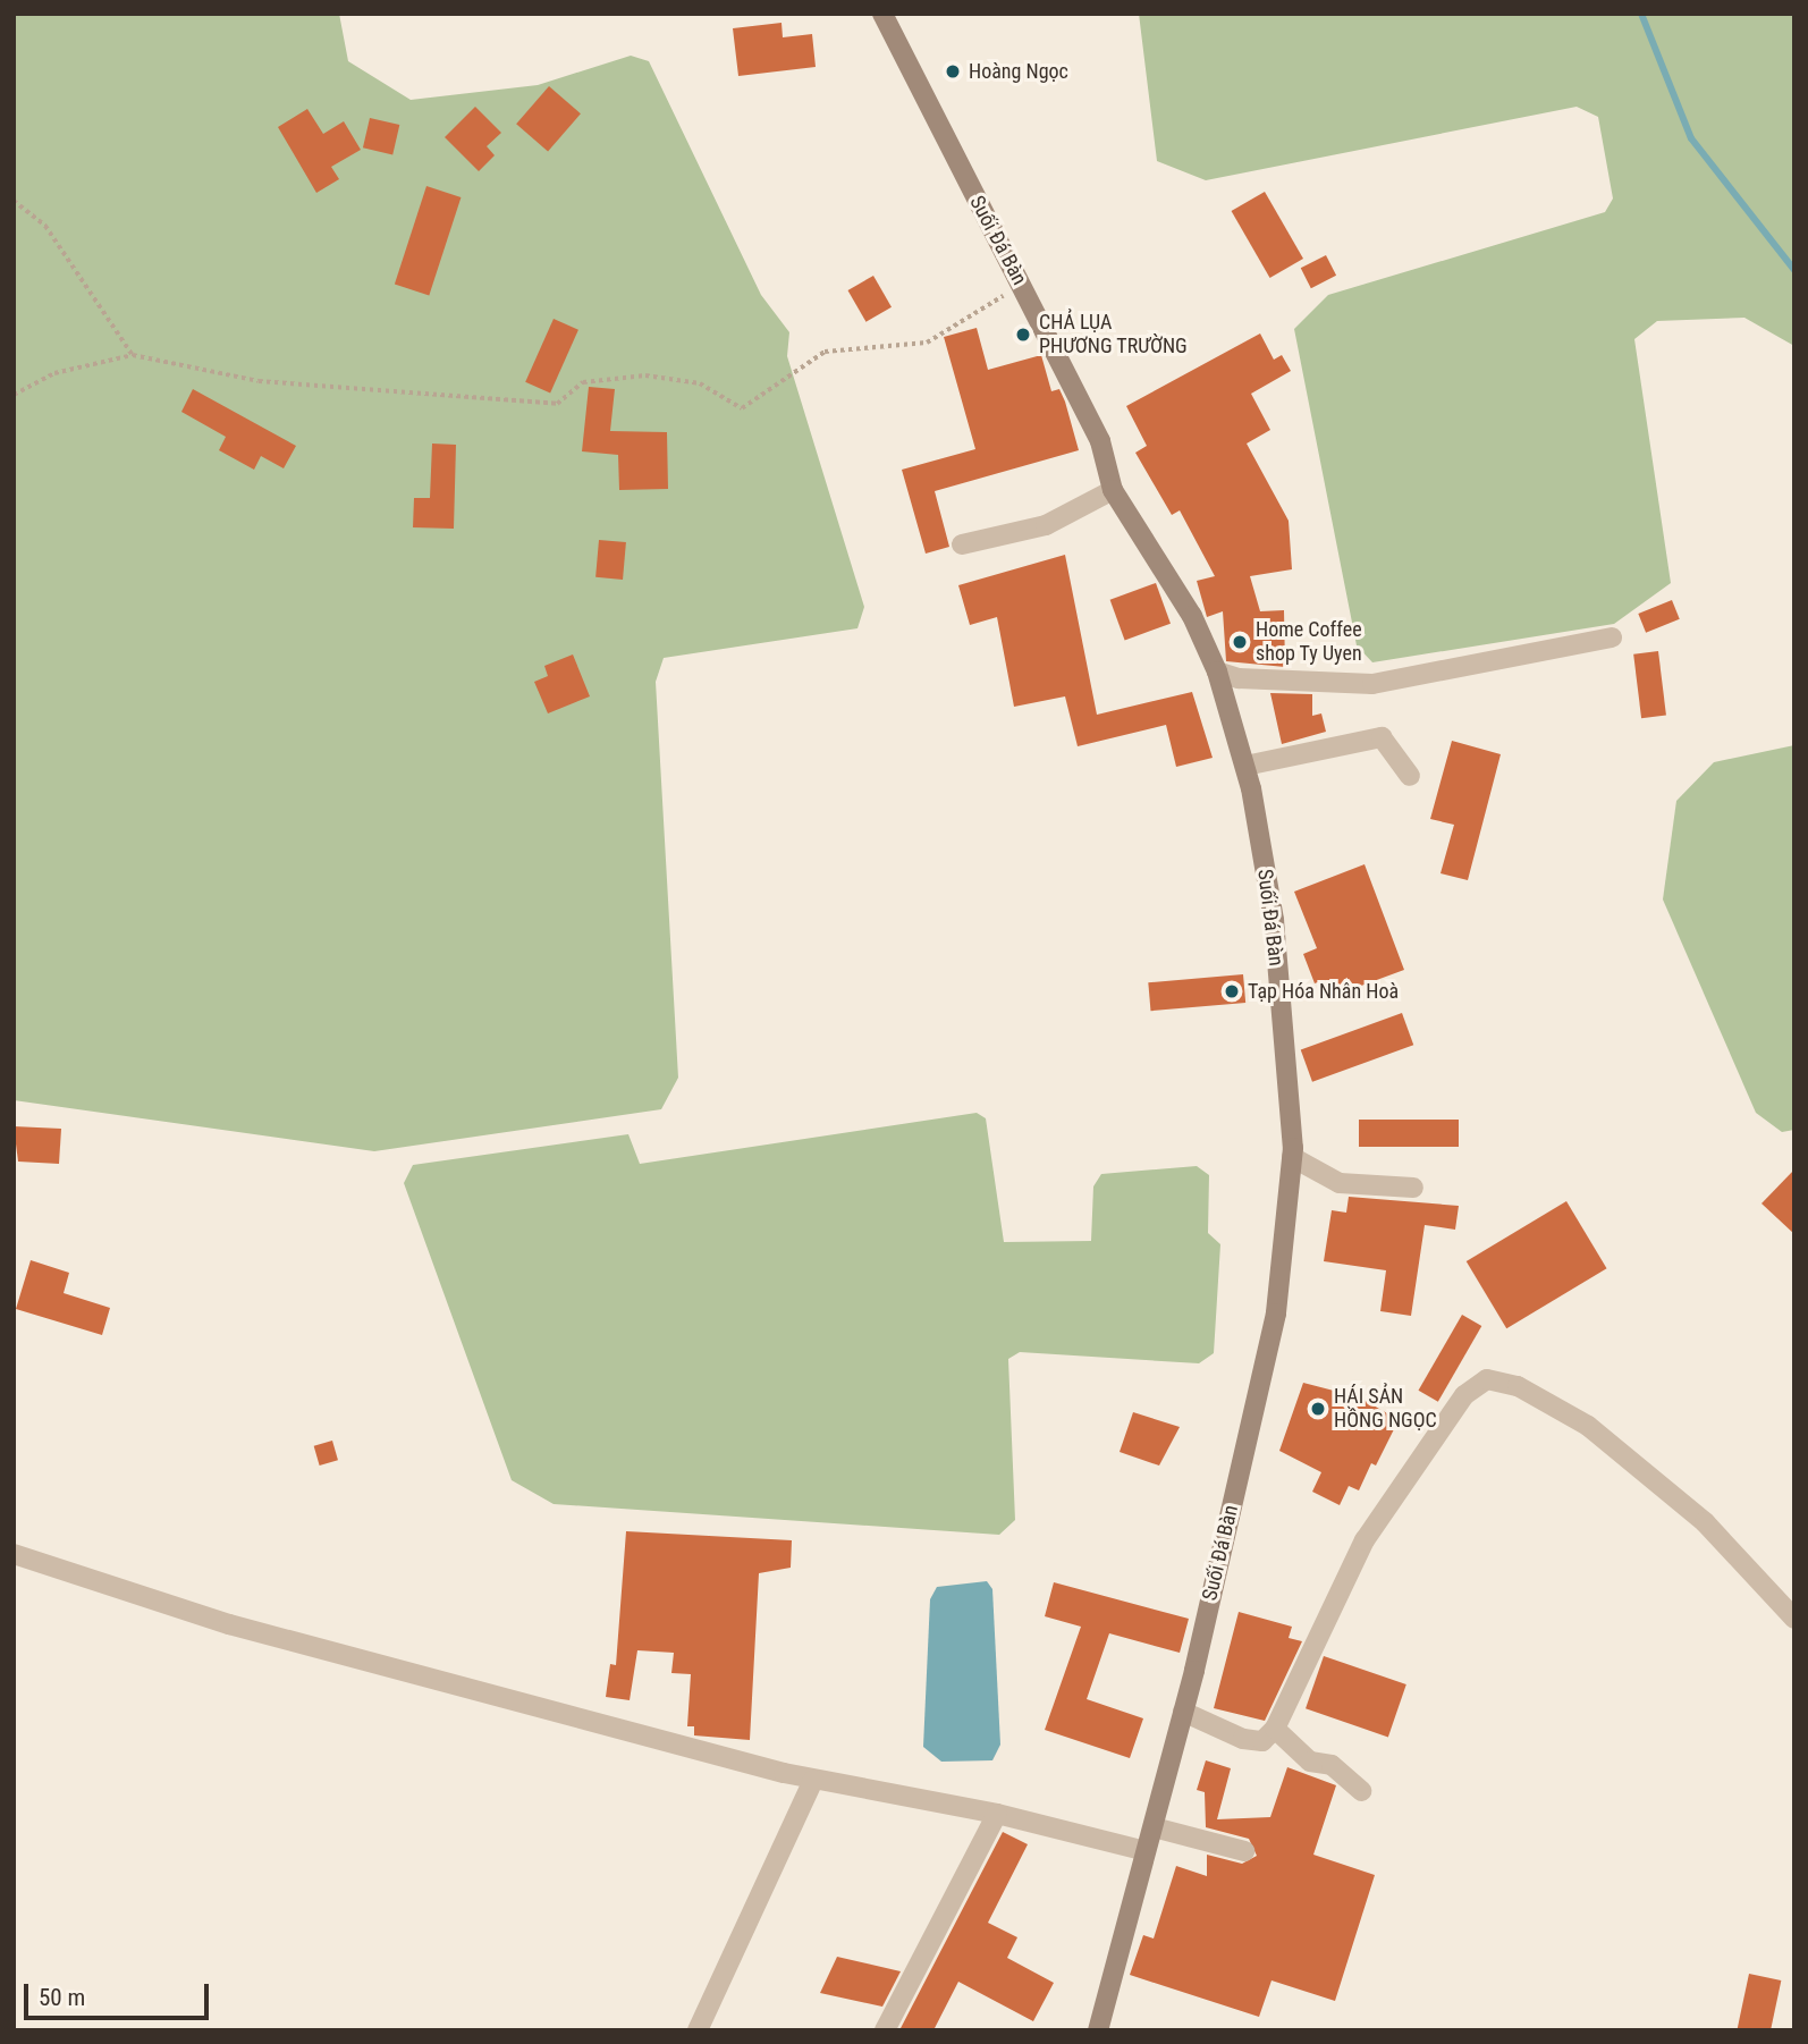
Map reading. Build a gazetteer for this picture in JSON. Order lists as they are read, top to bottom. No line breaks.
{"streets":{"street":["Suối Đá Bàn"]},"places":["Hoàng Ngọc","CHẢ LỤA PHƯƠNG TRƯỜNG","Home Coffee shop Ty Uyen","Tạp Hóa Nhân Hoà","HÁI SẢN HỒNG NGỌC"],"scale_bar":"50 m"}
